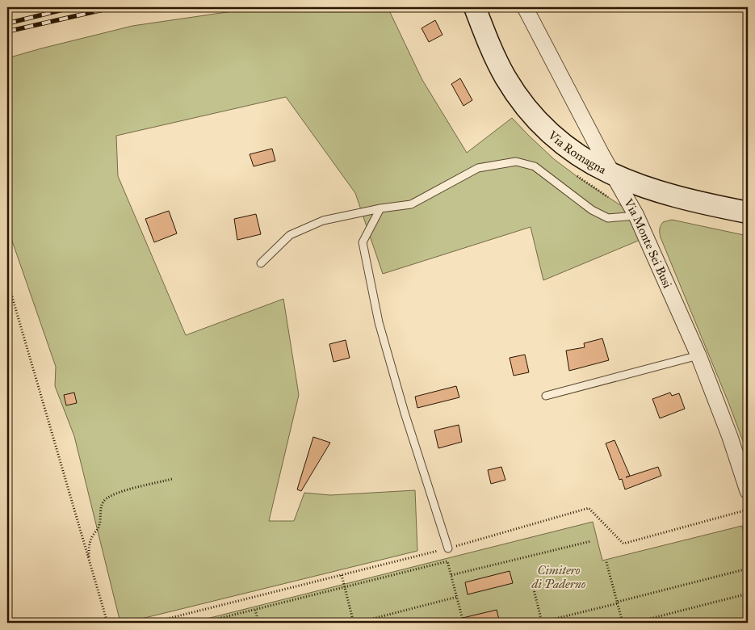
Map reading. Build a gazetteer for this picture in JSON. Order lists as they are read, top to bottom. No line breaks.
{"streets":{"main road":["Via Romagna"],"street":["Via Monte Sei Busi"]},"crossings":[["Via Romagna","Via Monte Sei Busi"]],"parks":["Cimitero di Paderno"]}
